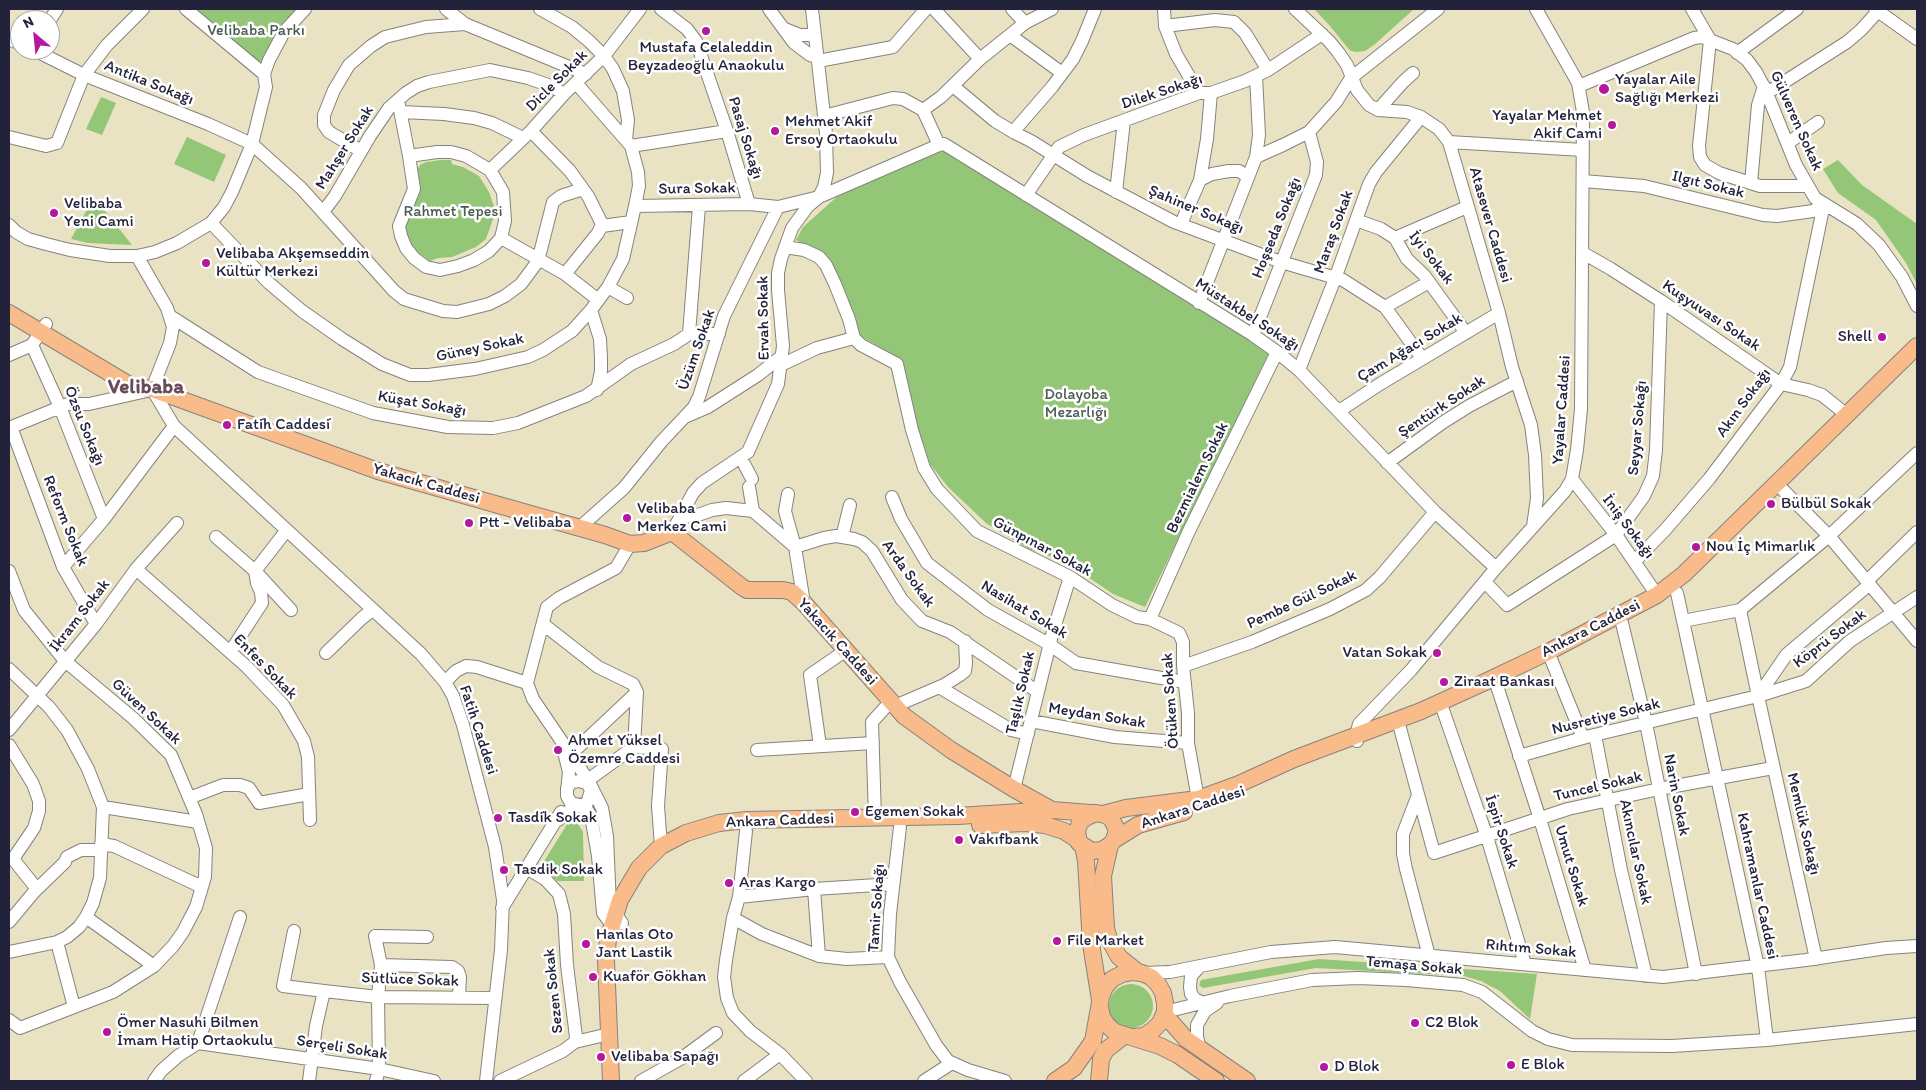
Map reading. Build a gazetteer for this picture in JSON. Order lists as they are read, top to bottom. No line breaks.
{"streets":{"main road":["Yakacık Caddesi","Ankara Caddesi"],"street":["Dicle Sokak","Antika Sokağı","Dilek Sokağı","Gülveren Sokak","Pasaj Sokağı","Mahşer Sokak","Ilgıt Sokak","Sura Sokak","Şahiner Sokağı","Atasever Caddesi","Hoşseda Sokağı","Maraş Sokak","İyi Sokak","Müstakbel Sokağı","Kuşyuvası Sokak","Ervah Sokak","Güney Sokak","Çam Ağacı Sokak","Üzüm Sokak","Akın Sokağı","Küşat Sokağı","Şentürk Sokak","Yayalar Caddesi","Özsu Sokağı","Seyyar Sokağı","Bezmialem Sokak","Reform Sokak","İniş Sokağı","Günpınar Sokak","Arda Sokak","Pembe Gül Sokak","Nasihat Sokak","İkram Sokak","Köprü Sokak","Enfes Sokak","Taşlık Sokak","Ötüken Sokak","Güven Sokak","Meydan Sokak","Nusretiye Sokak","Fatih Caddesi","Tuncel Sokak","Narin Sokak","Memlük Sokağı","İspir Sokak","Akıncılar Sokak","Umut Sokak","Kahramanlar Caddesi","Tamir Sokağı","Rıhtım Sokak","Temaşa Sokak","Sütlüce Sokak","Sezen Sokak","Serçeli Sokak"]},"crossings":[["Dicle Sokak","Mahşer Sokak"],["Antika Sokağı","Mahşer Sokak"],["Dilek Sokağı","Şahiner Sokağı"],["Dilek Sokağı","Müstakbel Sokağı"],["Gülveren Sokak","Ilgıt Sokak"],["Gülveren Sokak","Akın Sokağı"],["Gülveren Sokak","Yayalar Caddesi"],["Pasaj Sokağı","Sura Sokak"],["Ilgıt Sokak","Akın Sokağı"],["Ilgıt Sokak","Yayalar Caddesi"],["Sura Sokak","Ervah Sokak"],["Sura Sokak","Güney Sokak"],["Sura Sokak","Üzüm Sokak"],["Şahiner Sokağı","Hoşseda Sokağı"],["Şahiner Sokağı","Maraş Sokak"],["Şahiner Sokağı","Çam Ağacı Sokak"],["Atasever Caddesi","Maraş Sokak"],["Atasever Caddesi","Çam Ağacı Sokak"],["Atasever Caddesi","Şentürk Sokak"],["Atasever Caddesi","Yayalar Caddesi"],["Hoşseda Sokağı","Müstakbel Sokağı"],["Maraş Sokak","İyi Sokak"],["Maraş Sokak","Müstakbel Sokağı"],["İyi Sokak","Çam Ağacı Sokak"],["Müstakbel Sokağı","Çam Ağacı Sokak"],["Müstakbel Sokağı","Şentürk Sokak"],["Müstakbel Sokağı","Yayalar Caddesi"],["Müstakbel Sokağı","Bezmialem Sokak"],["Müstakbel Sokağı","Pembe Gül Sokak"],["Kuşyuvası Sokak","Akın Sokağı"],["Kuşyuvası Sokak","Yayalar Caddesi"],["Kuşyuvası Sokak","Seyyar Sokağı"],["Kuşyuvası Sokak","Ankara Caddesi"],["Ervah Sokak","Yakacık Caddesi"],["Üzüm Sokak","Yakacık Caddesi"],["Akın Sokağı","İniş Sokağı"],["Yayalar Caddesi","Seyyar Sokağı"],["Yayalar Caddesi","İniş Sokağı"],["Yayalar Caddesi","Ankara Caddesi"],["Özsu Sokağı","Yakacık Caddesi"],["Seyyar Sokağı","İniş Sokağı"],["Bezmialem Sokak","Günpınar Sokak"],["Bezmialem Sokak","Ötüken Sokak"],["Yakacık Caddesi","Ankara Caddesi"],["Yakacık Caddesi","Taşlık Sokak"],["Yakacık Caddesi","Fatih Caddesi"],["Reform Sokak","İkram Sokak"],["İniş Sokağı","Ankara Caddesi"],["Günpınar Sokak","Taşlık Sokak"],["Günpınar Sokak","Ötüken Sokak"],["Arda Sokak","Taşlık Sokak"],["Pembe Gül Sokak","Ötüken Sokak"],["Nasihat Sokak","Taşlık Sokak"],["Nasihat Sokak","Ötüken Sokak"],["İkram Sokak","Enfes Sokak"],["İkram Sokak","Güven Sokak"],["Ankara Caddesi","Ötüken Sokak"],["Ankara Caddesi","Narin Sokak"],["Ankara Caddesi","İspir Sokak"],["Ankara Caddesi","Akıncılar Sokak"],["Ankara Caddesi","Umut Sokak"],["Ankara Caddesi","Kahramanlar Caddesi"],["Ankara Caddesi","Tamir Sokağı"],["Köprü Sokak","Nusretiye Sokak"],["Köprü Sokak","Memlük Sokağı"],["Köprü Sokak","Kahramanlar Caddesi"],["Taşlık Sokak","Meydan Sokak"],["Ötüken Sokak","Meydan Sokak"],["Nusretiye Sokak","Narin Sokak"],["Nusretiye Sokak","Akıncılar Sokak"],["Nusretiye Sokak","Umut Sokak"],["Nusretiye Sokak","Kahramanlar Caddesi"],["Fatih Caddesi","Sütlüce Sokak"],["Tuncel Sokak","Narin Sokak"],["Tuncel Sokak","Memlük Sokağı"],["Tuncel Sokak","İspir Sokak"],["Tuncel Sokak","Akıncılar Sokak"],["Tuncel Sokak","Umut Sokak"],["Tuncel Sokak","Kahramanlar Caddesi"],["Narin Sokak","Rıhtım Sokak"],["Memlük Sokağı","Rıhtım Sokak"],["İspir Sokak","Rıhtım Sokak"],["Akıncılar Sokak","Rıhtım Sokak"],["Umut Sokak","Rıhtım Sokak"],["Kahramanlar Caddesi","Rıhtım Sokak"],["Kahramanlar Caddesi","Temaşa Sokak"],["Rıhtım Sokak","Temaşa Sokak"]],"districts":["Velibaba"],"parks":["Velibaba Parkı","Rahmet Tepesi","Dolayoba Mezarlığı"],"places":["Mustafa Celaleddin Beyzadeoğlu Anaokulu","Yayalar Aile Sağlığı Merkezi","Yayalar Mehmet Akif Cami","Mehmet Akif Ersoy Ortaokulu","Velibaba Yeni Cami","Velibaba Akşemseddin Kültür Merkezi","Shell","Fati̇h Caddesi̇","Bülbül Sokak","Velibaba Merkez Cami","Ptt - Velibaba","Nou İç Mimarlık","Vatan Sokak","Ziraat Bankası","Ahmet Yüksel Özemre Caddesi","Egemen Sokak","Tasdi̇k Sokak","Vakıfbank","Tasdik Sokak","Aras Kargo","File Market","Hanlas Oto Jant Lastik","Kuaför Gökhan","C2 Blok","Ömer Nasuhi Bilmen İmam Hatip Ortaokulu","Velibaba Sapağı","E Blok","D Blok"],"north":"top left"}
